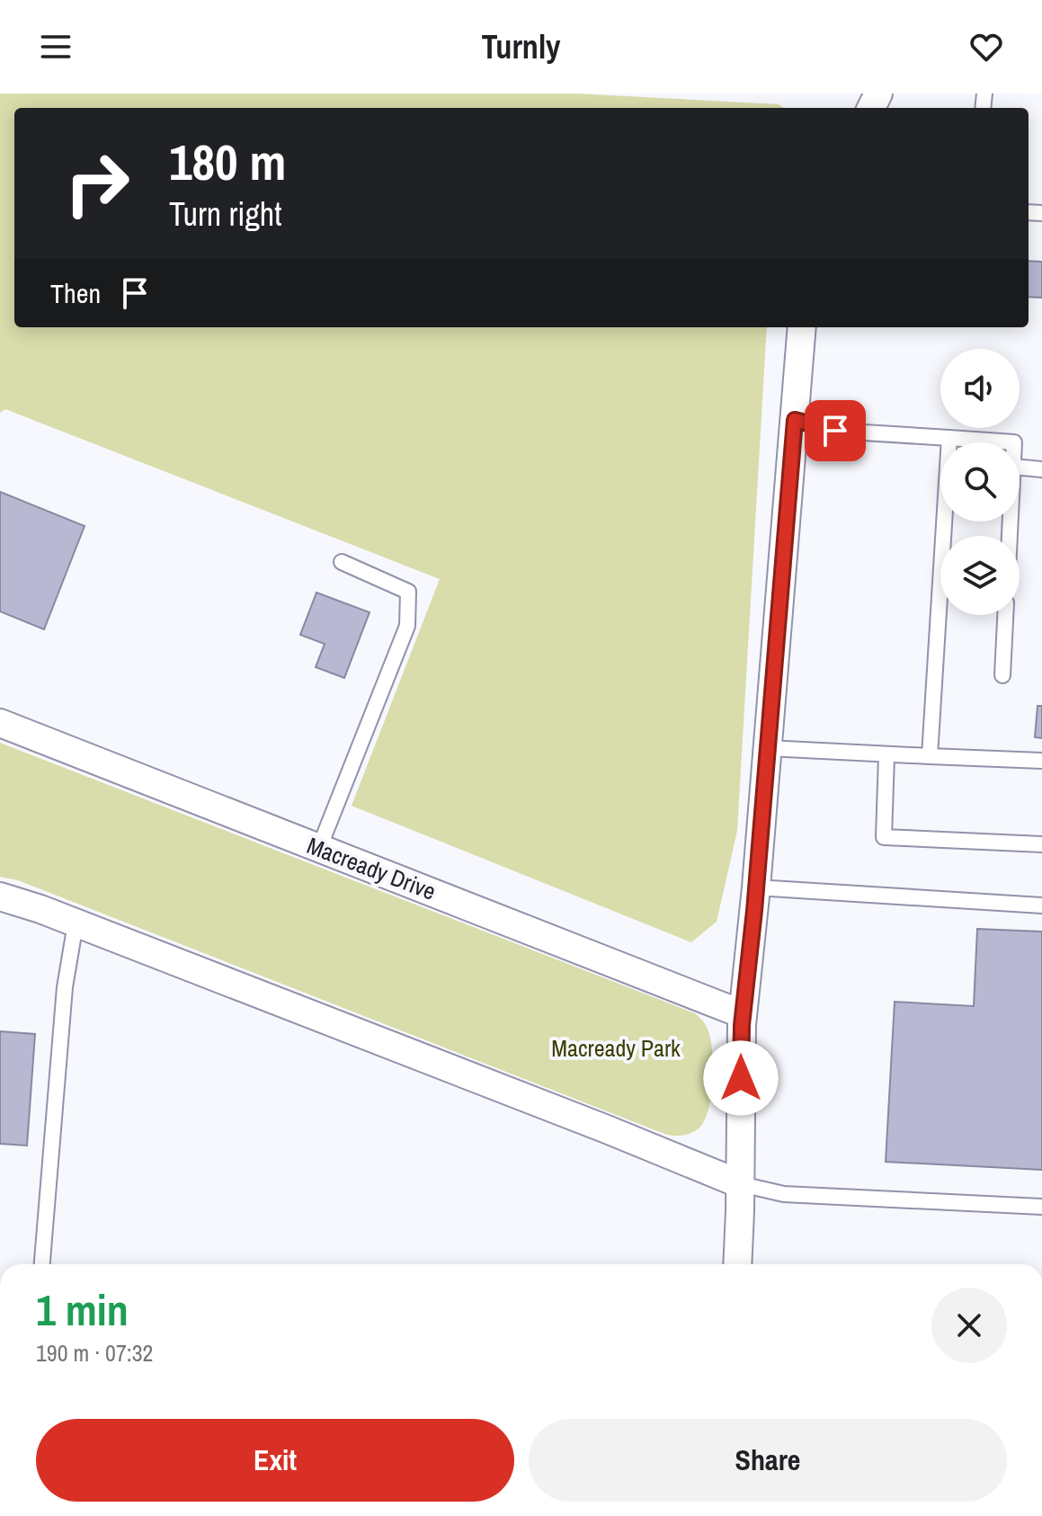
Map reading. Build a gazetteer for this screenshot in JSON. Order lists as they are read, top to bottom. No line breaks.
{"streets":{"street":["Macready Drive"]},"parks":["Macready Park"],"page":{"header":"Turnly","turn":["180 m","Turn right"],"then":"Then","heading":["1 min","190 m · 07:32"],"buttons":["Exit","Share"]}}
